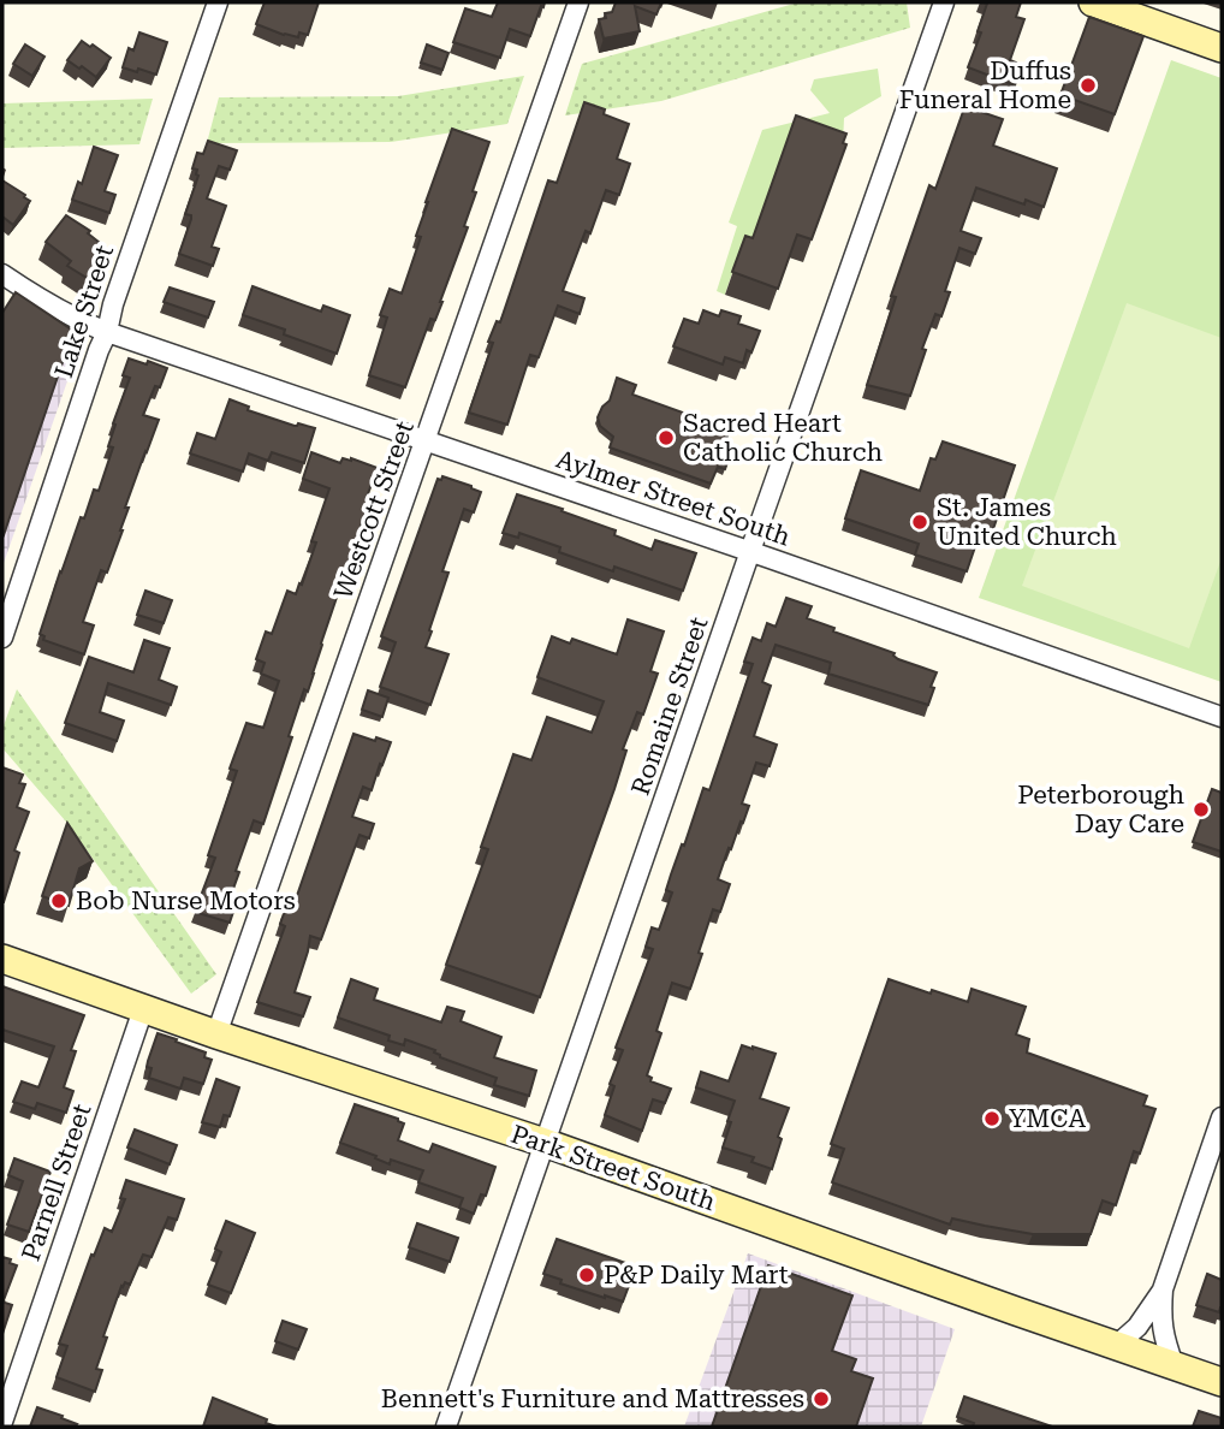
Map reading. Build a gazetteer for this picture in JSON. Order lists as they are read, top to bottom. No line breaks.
{"streets":{"main road":["Park Street South"],"street":["Lake Street","Aylmer Street South","Westcott Street","Romaine Street","Parnell Street"]},"crossings":[["Lake Street","Aylmer Street South"],["Aylmer Street South","Westcott Street"],["Aylmer Street South","Romaine Street"],["Westcott Street","Park Street South"],["Romaine Street","Park Street South"],["Park Street South","Parnell Street"]],"places":["Duffus Funeral Home","Sacred Heart Catholic Church","St. James United Church","Peterborough Day Care","Bob Nurse Motors","YMCA","P&P Daily Mart","Bennett's Furniture and Mattresses"]}
